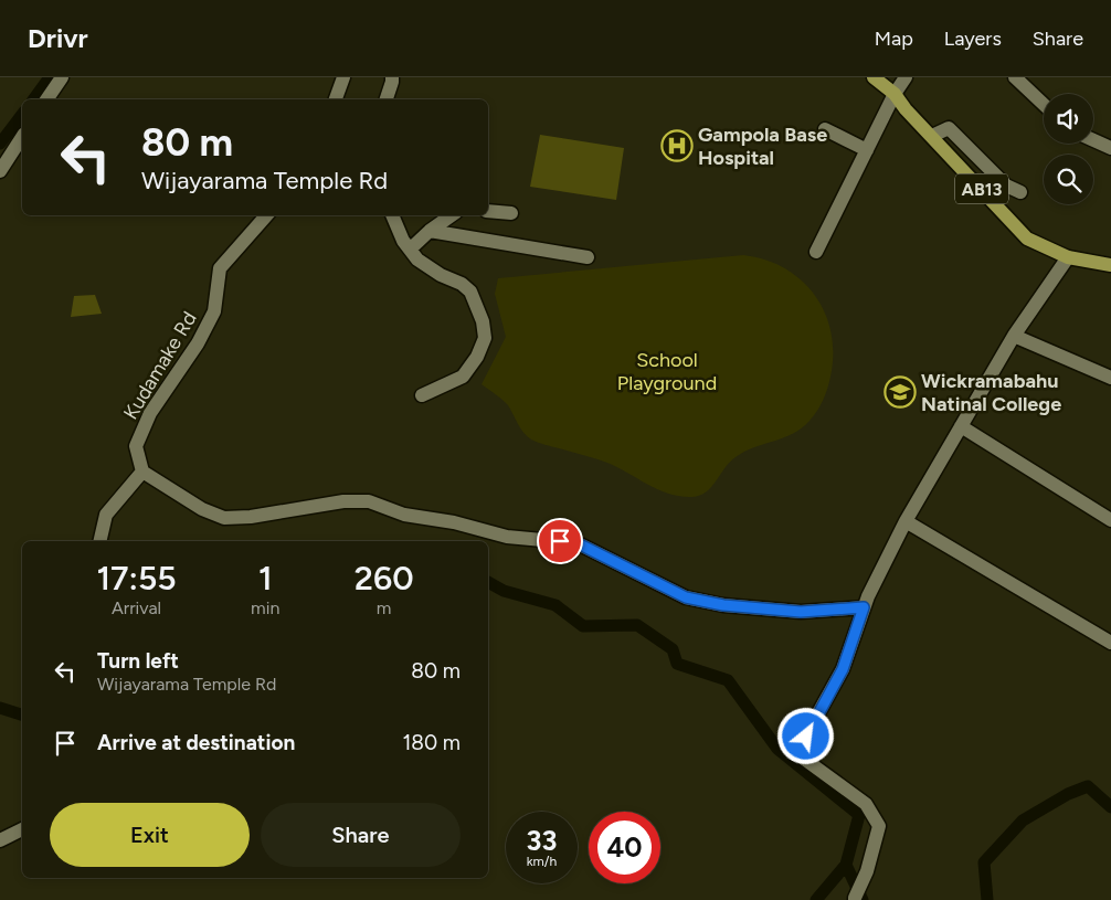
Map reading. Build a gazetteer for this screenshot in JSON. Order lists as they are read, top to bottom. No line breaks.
{"streets":{"main road":["AB13"],"street":["Kudamake Rd"]},"parks":["School Playground"],"places":{"hospital":["Gampola Base Hospital"],"school or university":["Wickramabahu Natinal College"]},"page":{"header":"Drivr","nav":["Map","Layers","Share"],"turn":["80 m","Wijayarama Temple Rd"],"eta":["17:55","Arrival","1","min","260","m"],"list":[{"name":"Turn left","note":"Wijayarama Temple Rd","value":"80 m"},{"name":"Arrive at destination","value":"180 m"}],"buttons":["Exit","Share"],"speed":"33 km/h","limit":"40"}}
